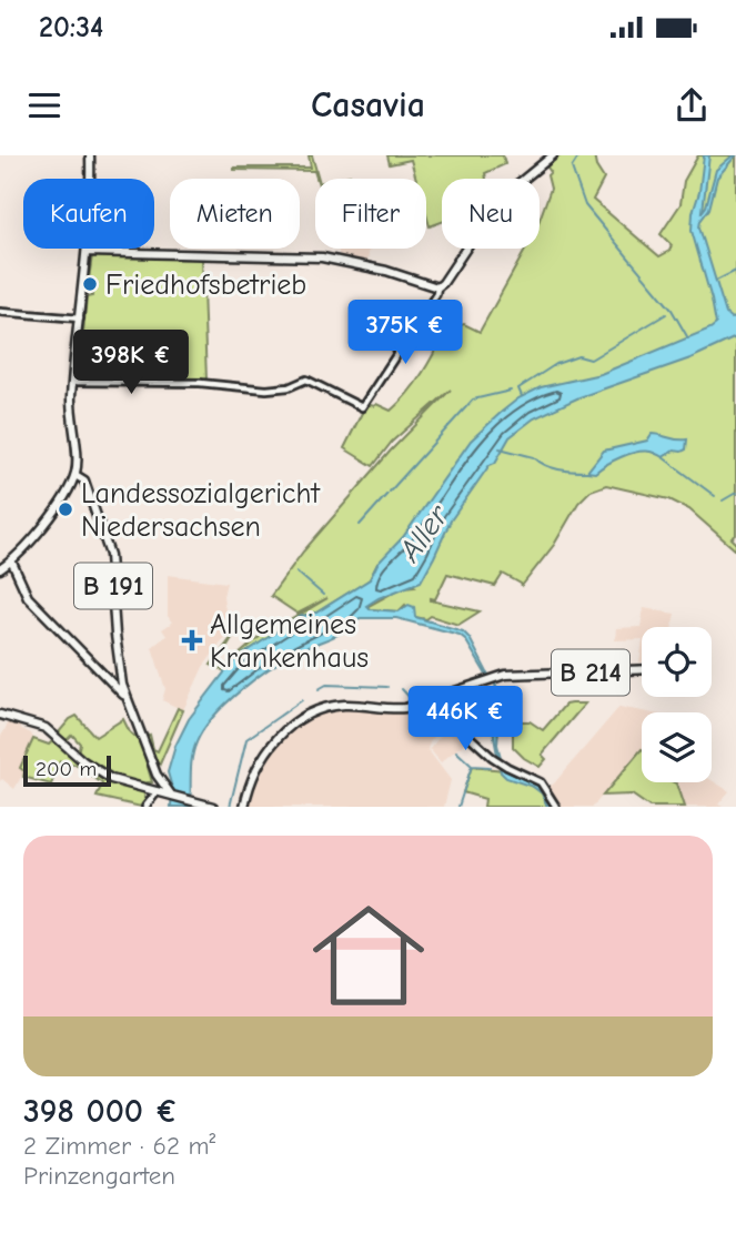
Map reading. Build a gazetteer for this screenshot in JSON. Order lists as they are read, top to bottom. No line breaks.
{"streets":{"main road":["B 191","B 214"]},"water":["Aller"],"places":{"other":["Friedhofsbetrieb","Landessozialgericht Niedersachsen"],"health":["Allgemeines Krankenhaus"]},"scale_bar":"200 m","page":{"status":"20:34","header":"Casavia","chip":["Kaufen","Mieten","Filter","Neu"],"price":["375K €","398K €","446K €"],"scale":"200 m","list":[{"name":"398 000 €","note":"2 Zimmer · 62 m² · Prinzengarten"}]}}
